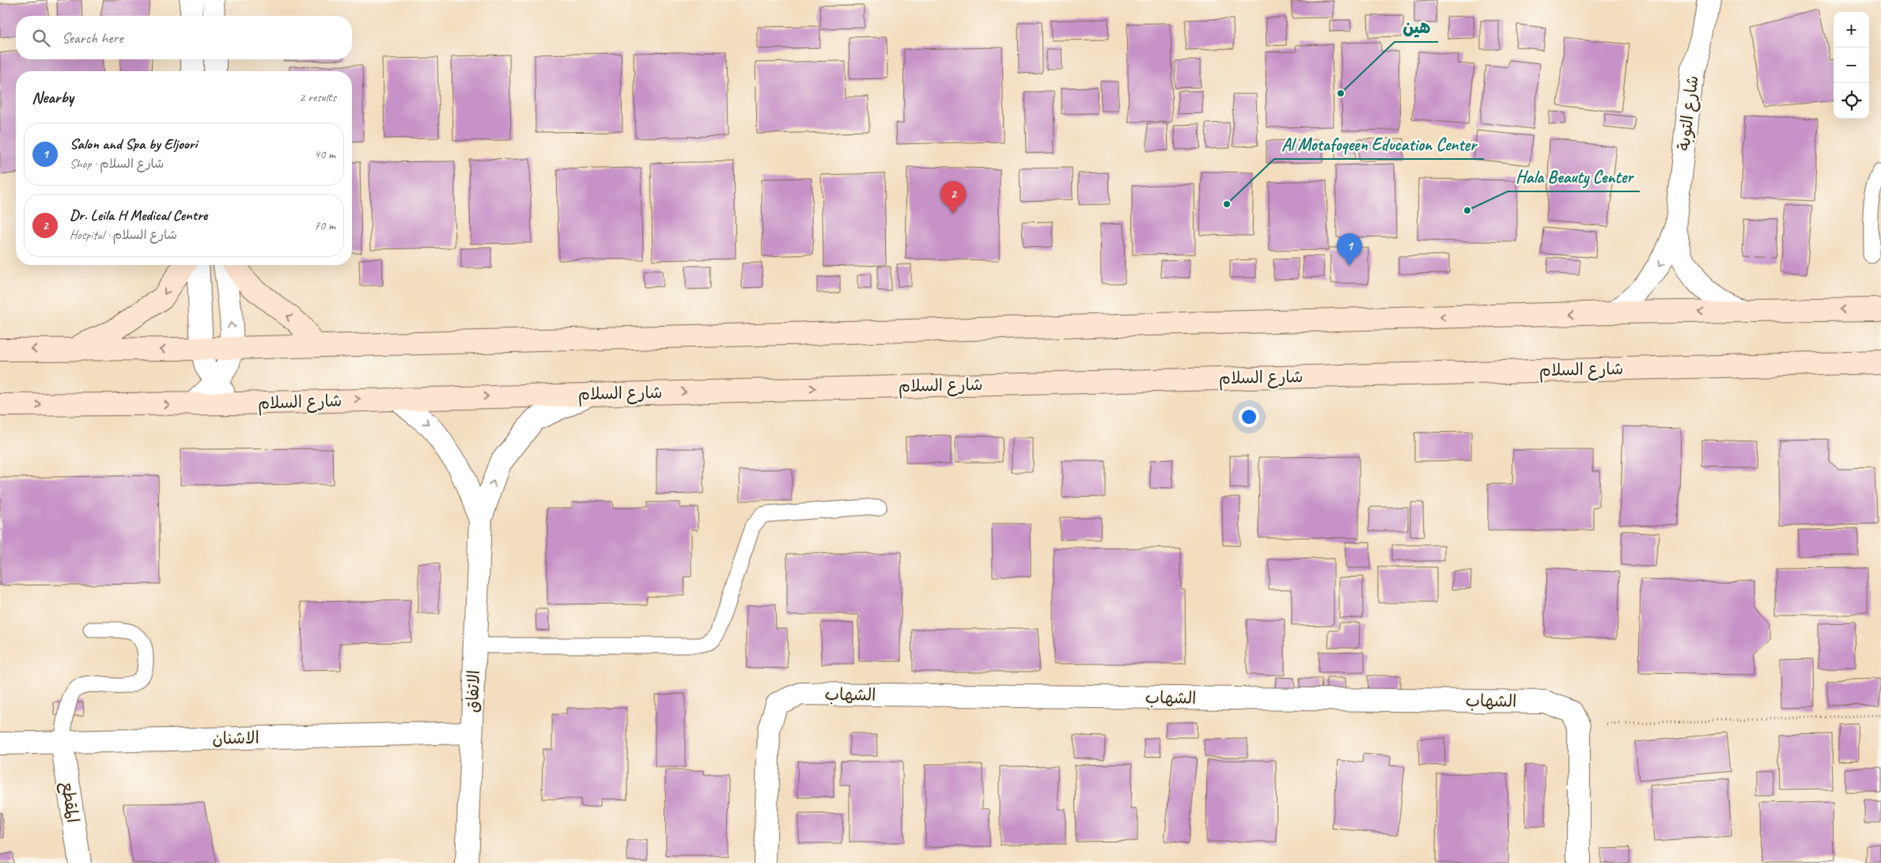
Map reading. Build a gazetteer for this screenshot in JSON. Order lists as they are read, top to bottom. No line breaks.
{"streets":{"main road":["شارع السلام"],"street":["شارع التوبة","الاتفاق","الشهاب","الاشنان","المقطع"]},"crossings":[["شارع السلام","الاتفاق"],["الاتفاق","الاشنان"],["الاشنان","المقطع"]],"places":["هين","Al Motafoqeen Education Center","Hala Beauty Center"],"page":{"map_buttons":["+","−"],"search":"Search here","heading":["Nearby","2 results"],"list":[{"mark":"1","name":"Salon and Spa by Eljoori","note":"Shop · شارع السلام","value":"40 m"},{"mark":"2","name":"Dr. Leila H Medical Centre","note":"Hospital · شارع السلام","value":"70 m"}],"pins":["2","1"]}}
